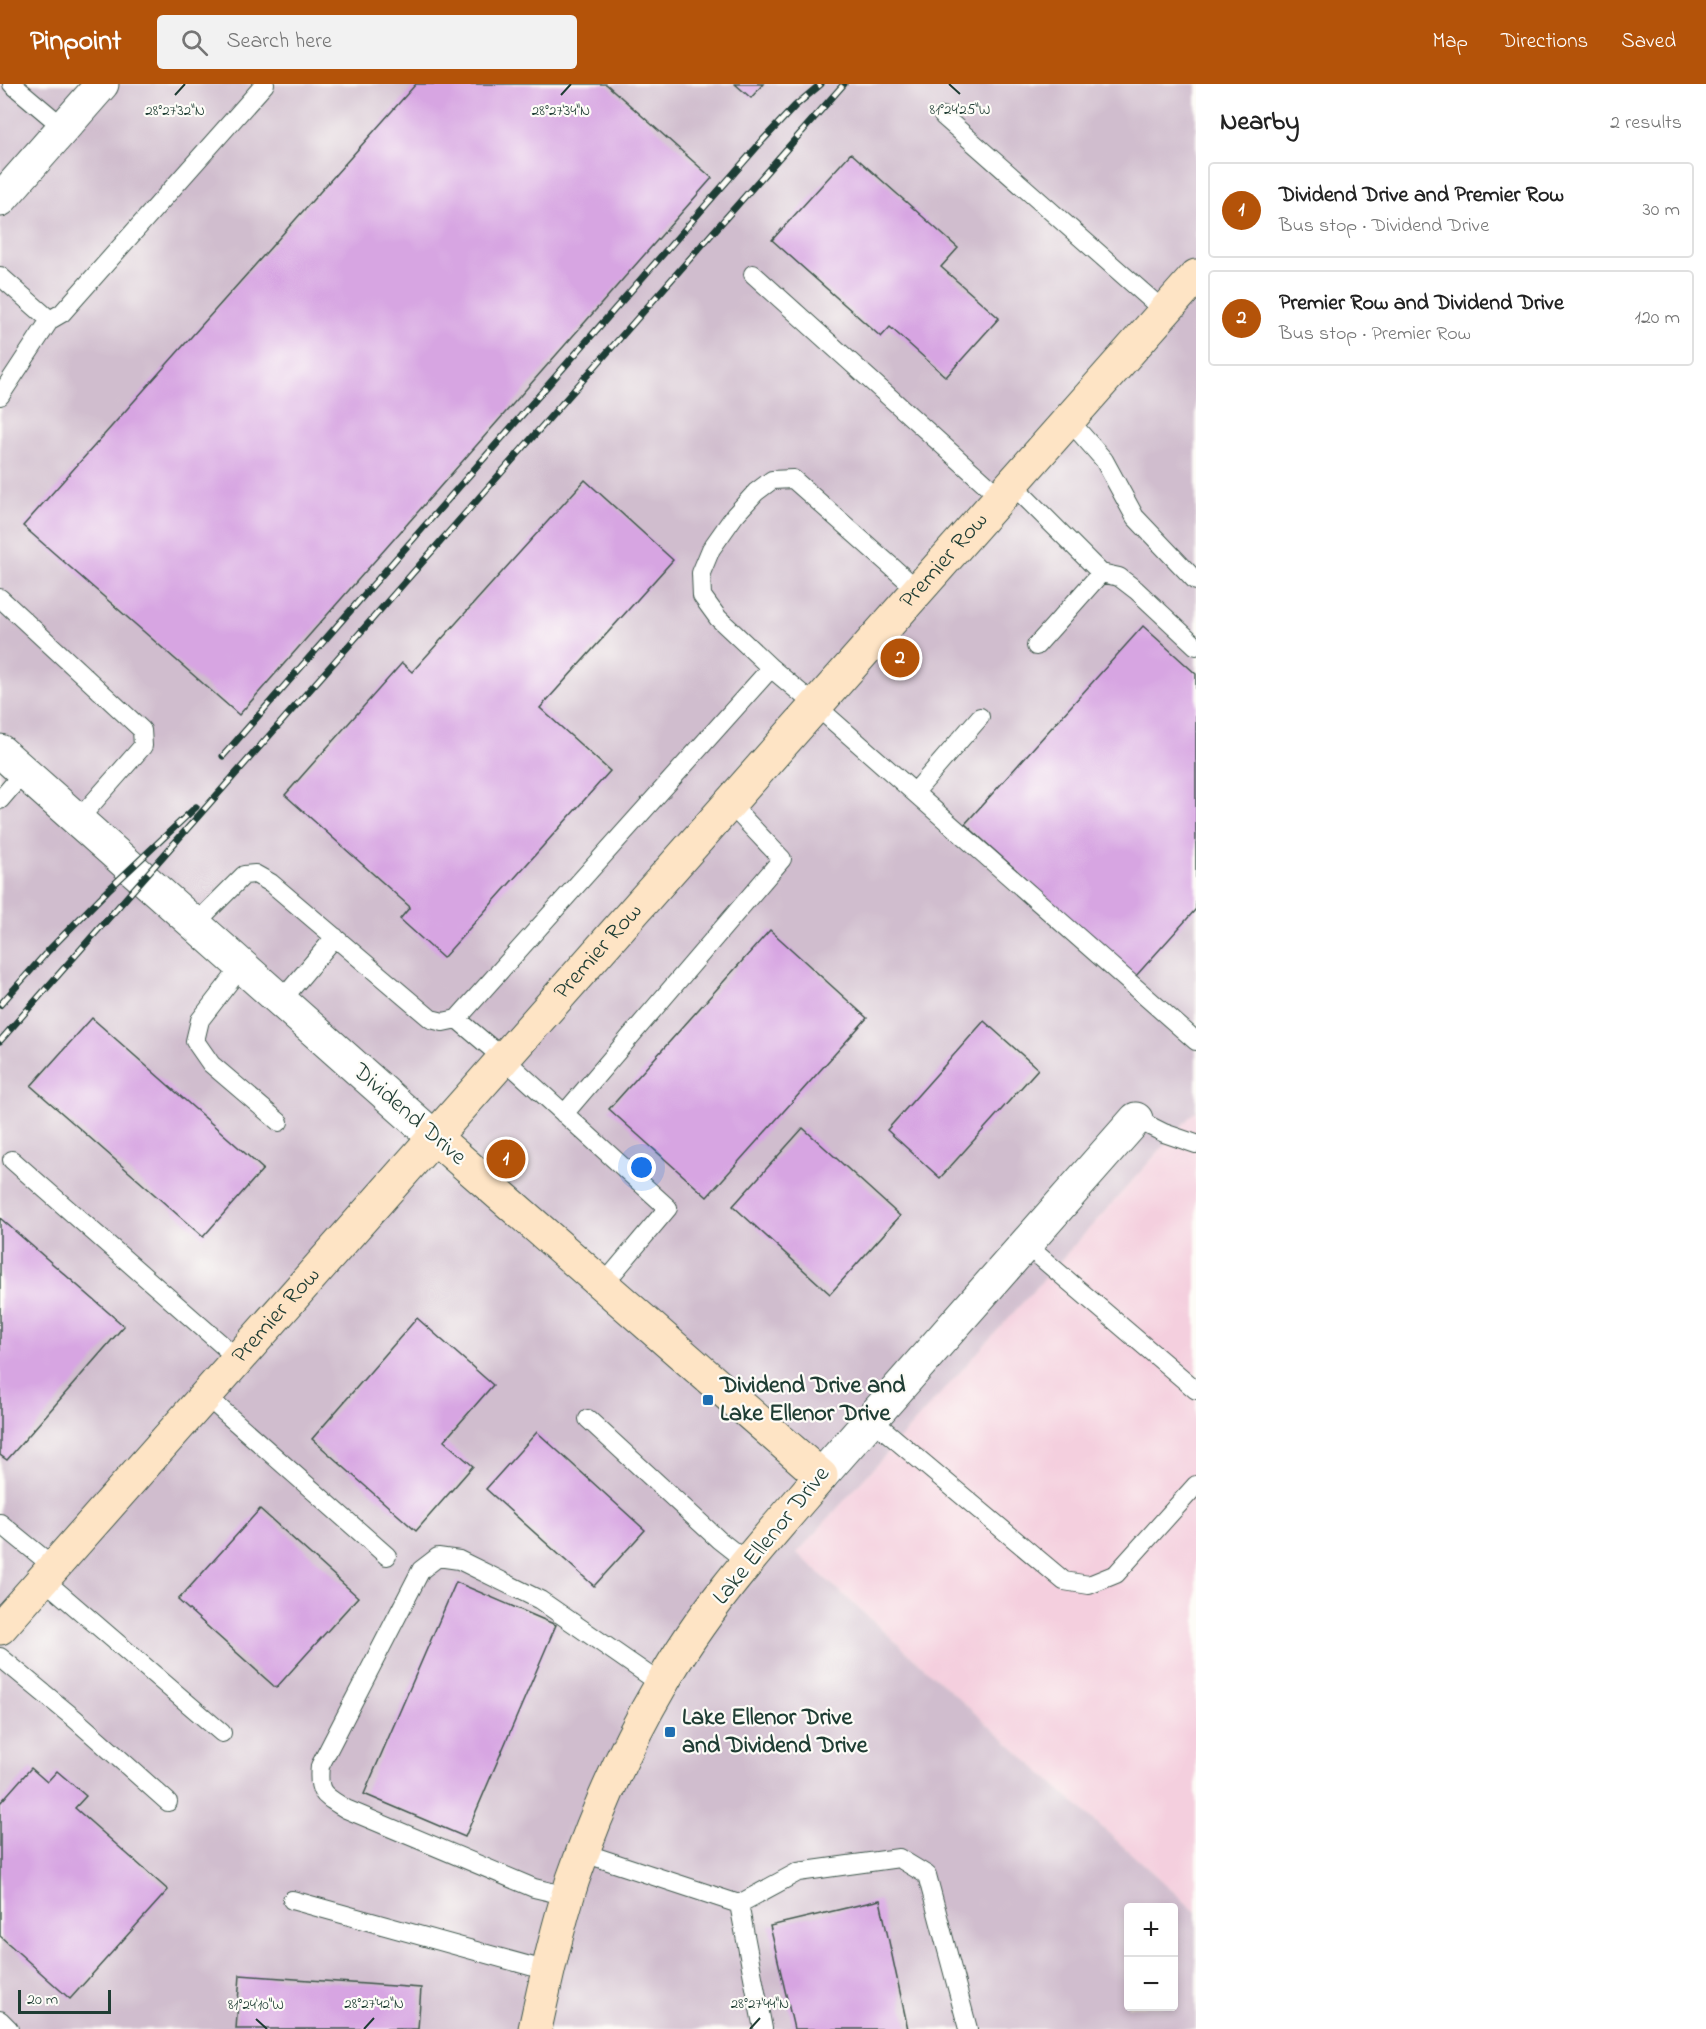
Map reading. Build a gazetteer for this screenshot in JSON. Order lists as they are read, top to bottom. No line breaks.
{"streets":{"street":["Premier Row","Dividend Drive","Lake Ellenor Drive"]},"crossings":[["Premier Row","Dividend Drive"],["Dividend Drive","Lake Ellenor Drive"]],"places":{"transit":["Dividend Drive and Lake Ellenor Drive","Lake Ellenor Drive and Dividend Drive"]},"scale_bar":"20 m","page":{"header":"Pinpoint","search":"Search here","nav":["Map","Directions","Saved"],"heading":["Nearby","2 results"],"list":[{"mark":"1","name":"Dividend Drive and Premier Row","note":"Bus stop · Dividend Drive","value":"30 m"},{"mark":"2","name":"Premier Row and Dividend Drive","note":"Bus stop · Premier Row","value":"120 m"}],"pins":["2","1"],"map_buttons":["+","−"],"scale":"20 m"},"coordinates":["81°24'25\"W","28°27'32\"N","28°27'34\"N","28°27'42\"N","28°27'44\"N","81°24'10\"W"]}
